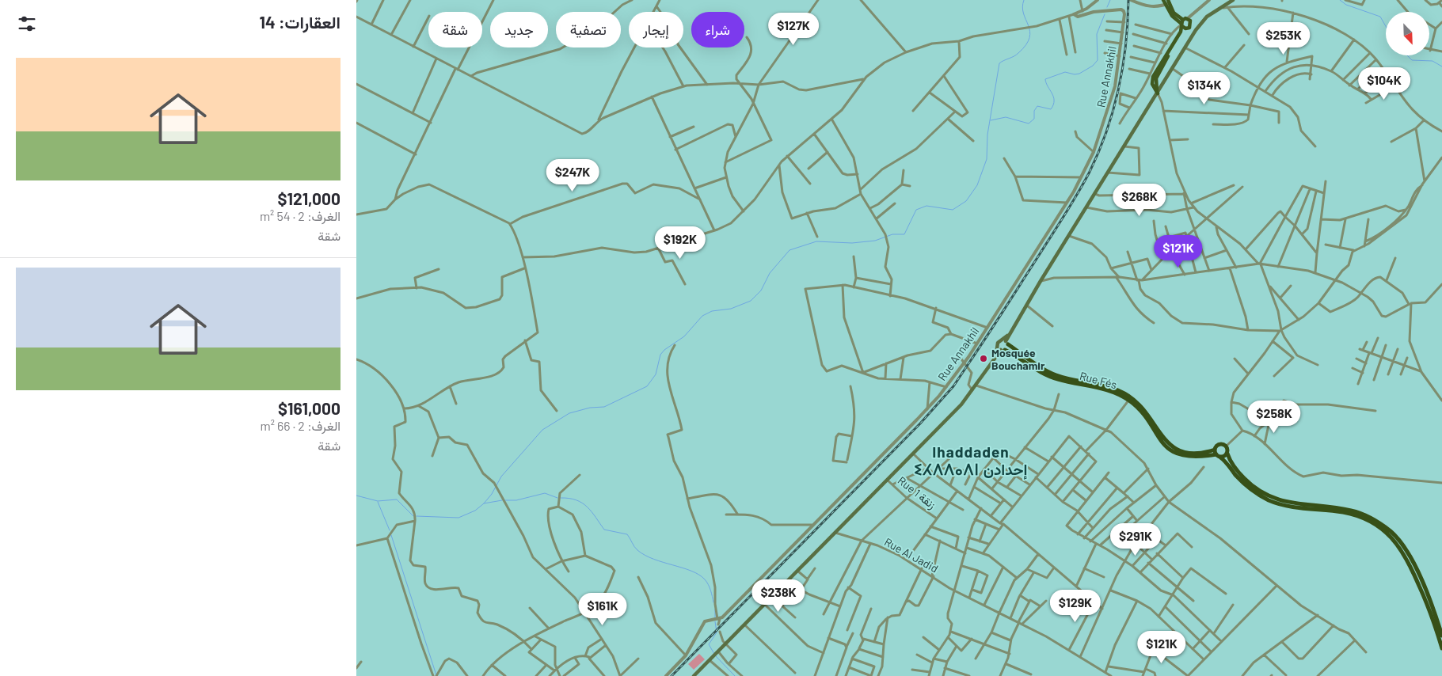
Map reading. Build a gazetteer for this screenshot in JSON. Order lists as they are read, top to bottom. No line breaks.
{"streets":{"highway":["Rue Fés"],"street":["Rue Annakhil","Rue 1 زنقة","Rue Al Jadid"]},"districts":["Ihaddaden ⵉⵃⴷⴷⴰⴷⵏ إحدادن"],"places":["Mosquée Bouchamir"],"north":"bottom right","page":{"heading":"العقارات: 14","chip":["شراء","إيجار","تصفية","جديد","شقة"],"price":["$127K","$253K","$104K","$134K","$247K","$268K","$192K","$121K","$258K","$291K","$238K","$129K","$161K","$121K"],"list":[{"name":"$121,000","note":"الغرف: 2 · 54 m² · شقة"},{"name":"$161,000","note":"الغرف: 2 · 66 m² · شقة"}]}}
